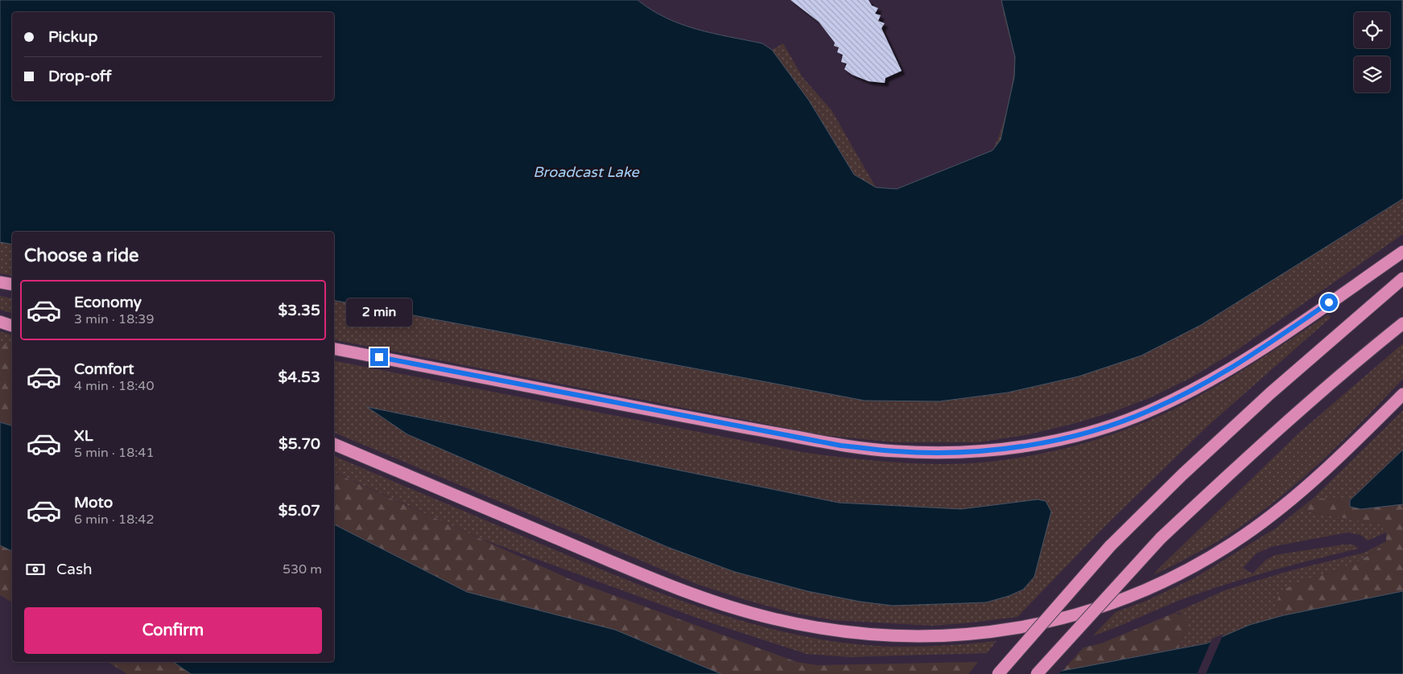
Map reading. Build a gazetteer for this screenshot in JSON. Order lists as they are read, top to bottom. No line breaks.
{"water":["Broadcast Lake"],"page":{"banner":["Pickup","Drop-off"],"heading":"Choose a ride","list":[{"name":"Economy","note":"3 min · 18:39","value":"$3.35"},{"name":"Comfort","note":"4 min · 18:40","value":"$4.53"},{"name":"XL","note":"5 min · 18:41","value":"$5.70"},{"name":"Moto","note":"6 min · 18:42","value":"$5.07"}],"bubble":"2 min","pay":["Cash","530 m"],"buttons":"Confirm"}}
